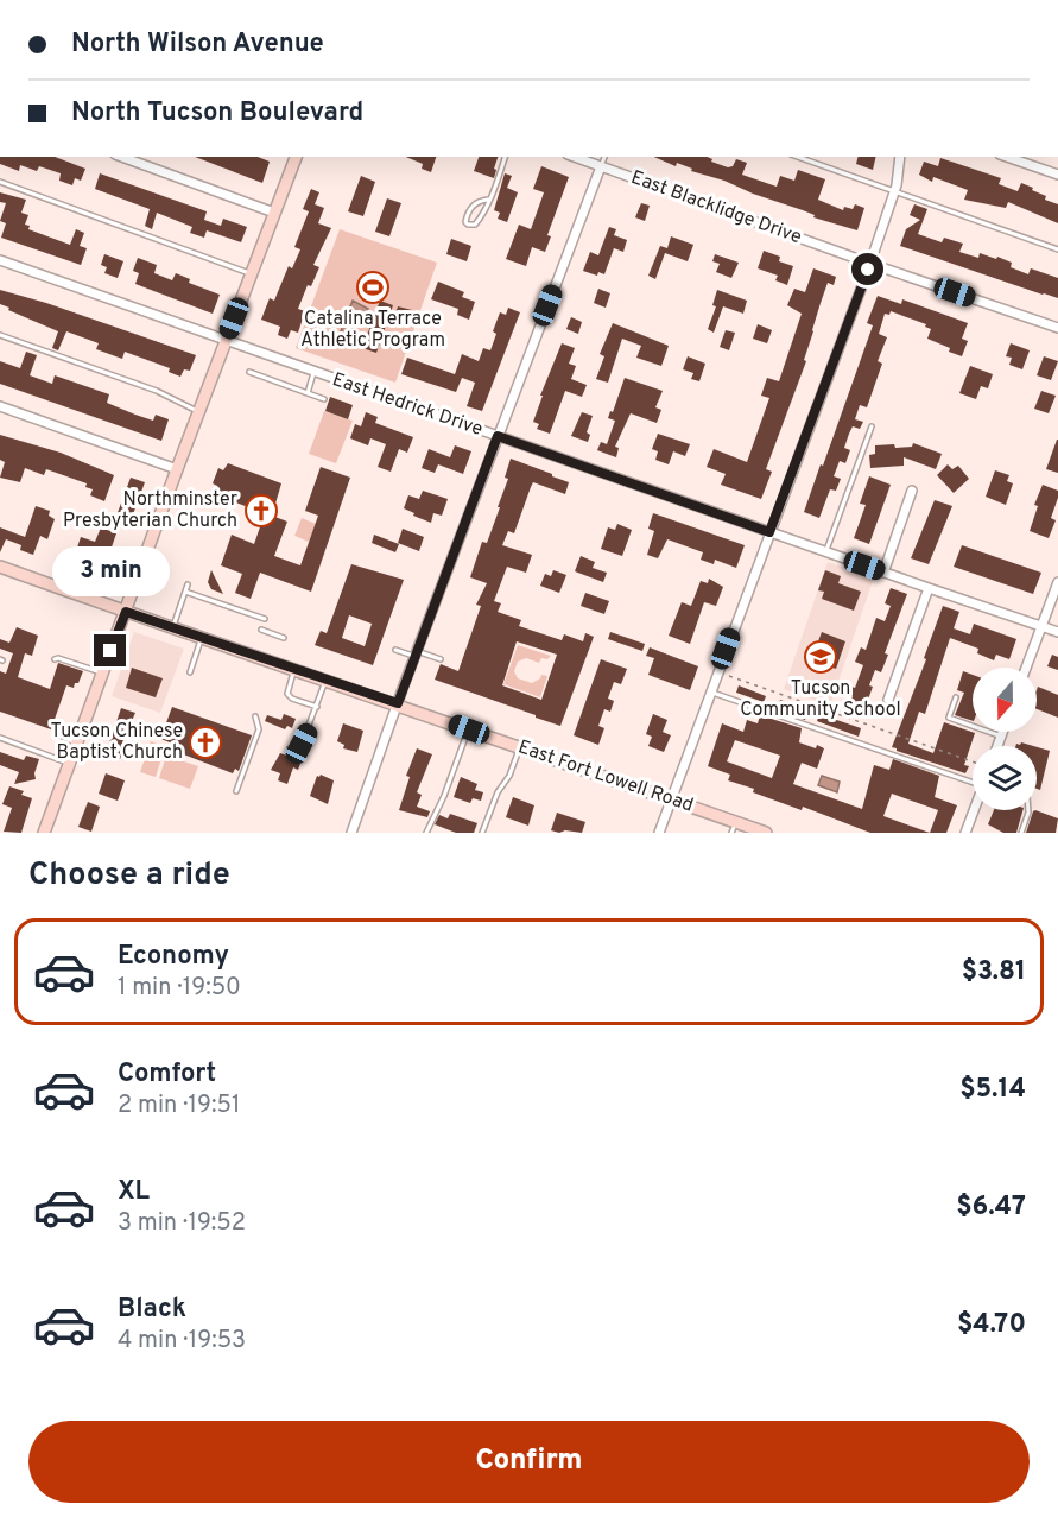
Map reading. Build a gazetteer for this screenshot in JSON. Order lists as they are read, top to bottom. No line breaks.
{"streets":{"main road":["East Fort Lowell Road"],"street":["East Blacklidge Drive","East Hedrick Drive"]},"places":{"sports":["Catalina Terrace Athletic Program"],"church":["Northminster Presbyterian Church","Tucson Chinese Baptist Church"],"school or university":["Tucson Community School"]},"north":"bottom","page":{"banner":["North Wilson Avenue","North Tucson Boulevard"],"bubble":"3 min","heading":"Choose a ride","list":[{"name":"Economy","note":"1 min · 19:50","value":"$3.81"},{"name":"Comfort","note":"2 min · 19:51","value":"$5.14"},{"name":"XL","note":"3 min · 19:52","value":"$6.47"},{"name":"Black","note":"4 min · 19:53","value":"$4.70"}],"buttons":"Confirm"}}
